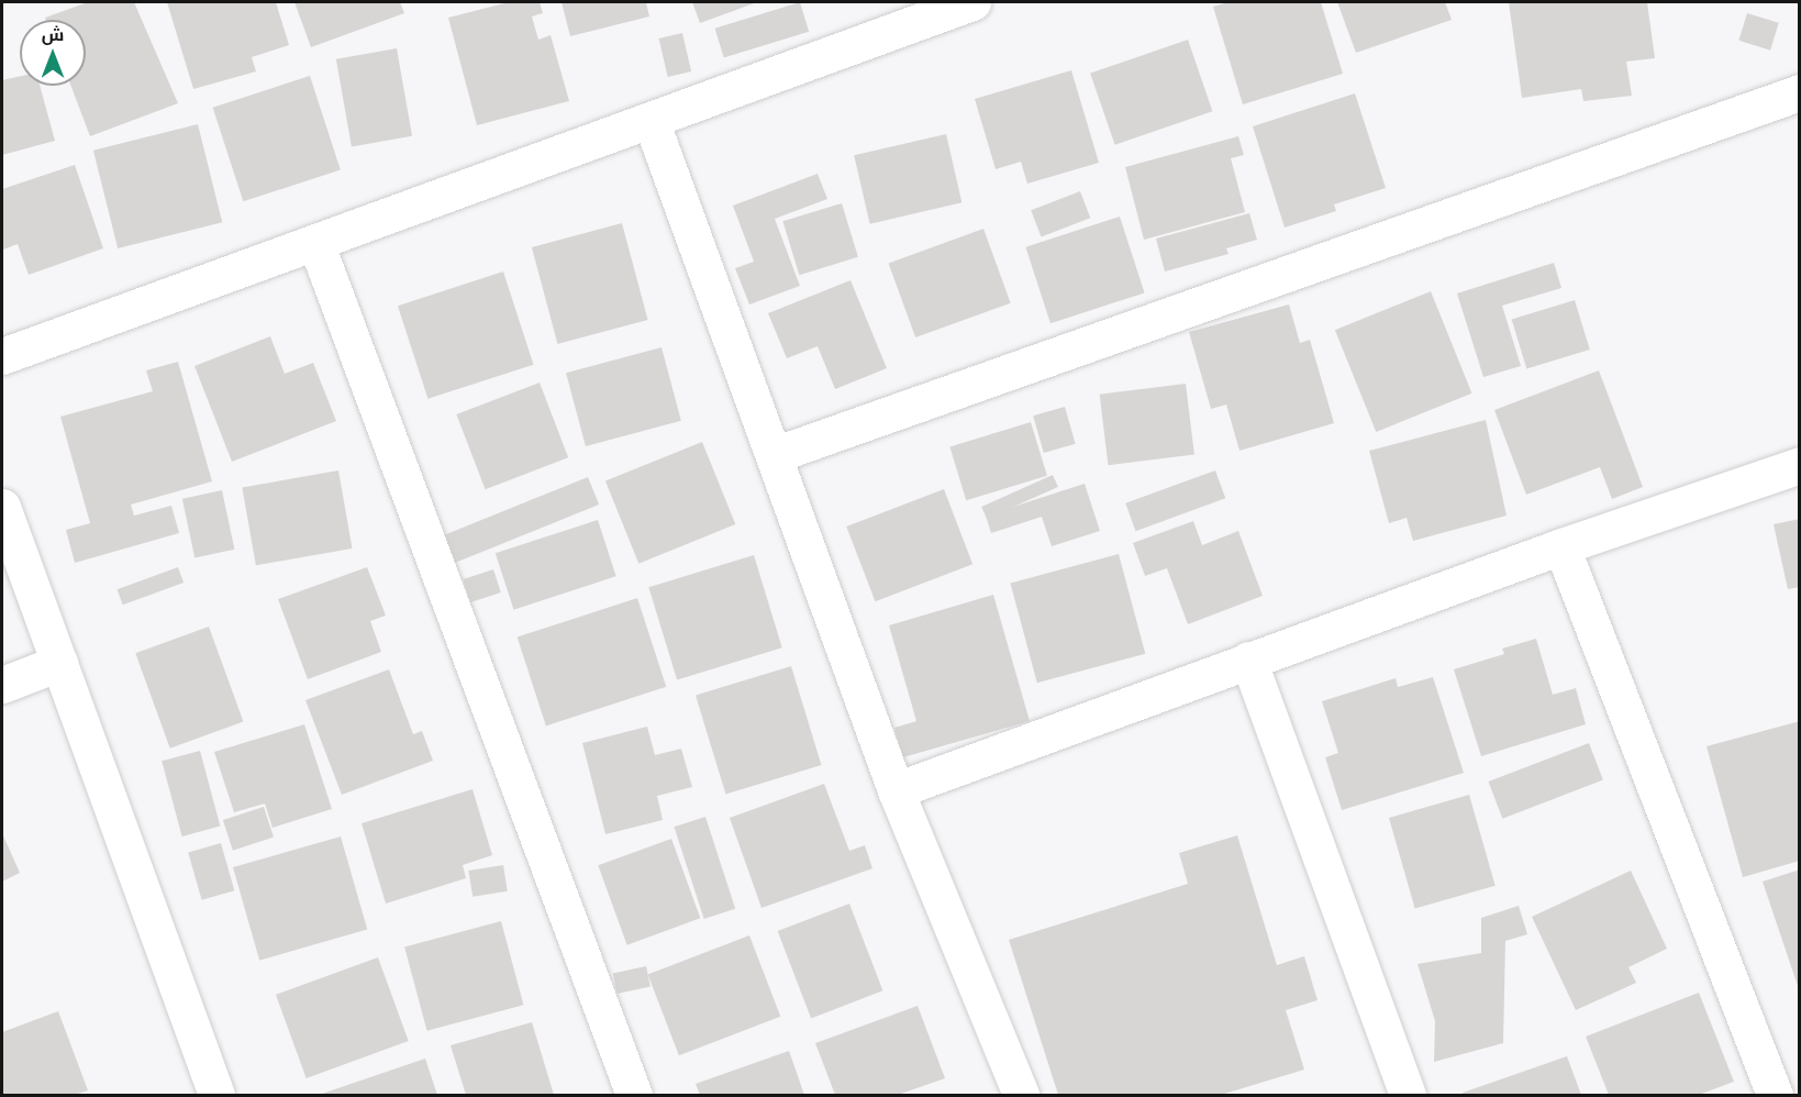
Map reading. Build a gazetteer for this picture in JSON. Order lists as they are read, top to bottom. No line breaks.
{"north":"top"}
